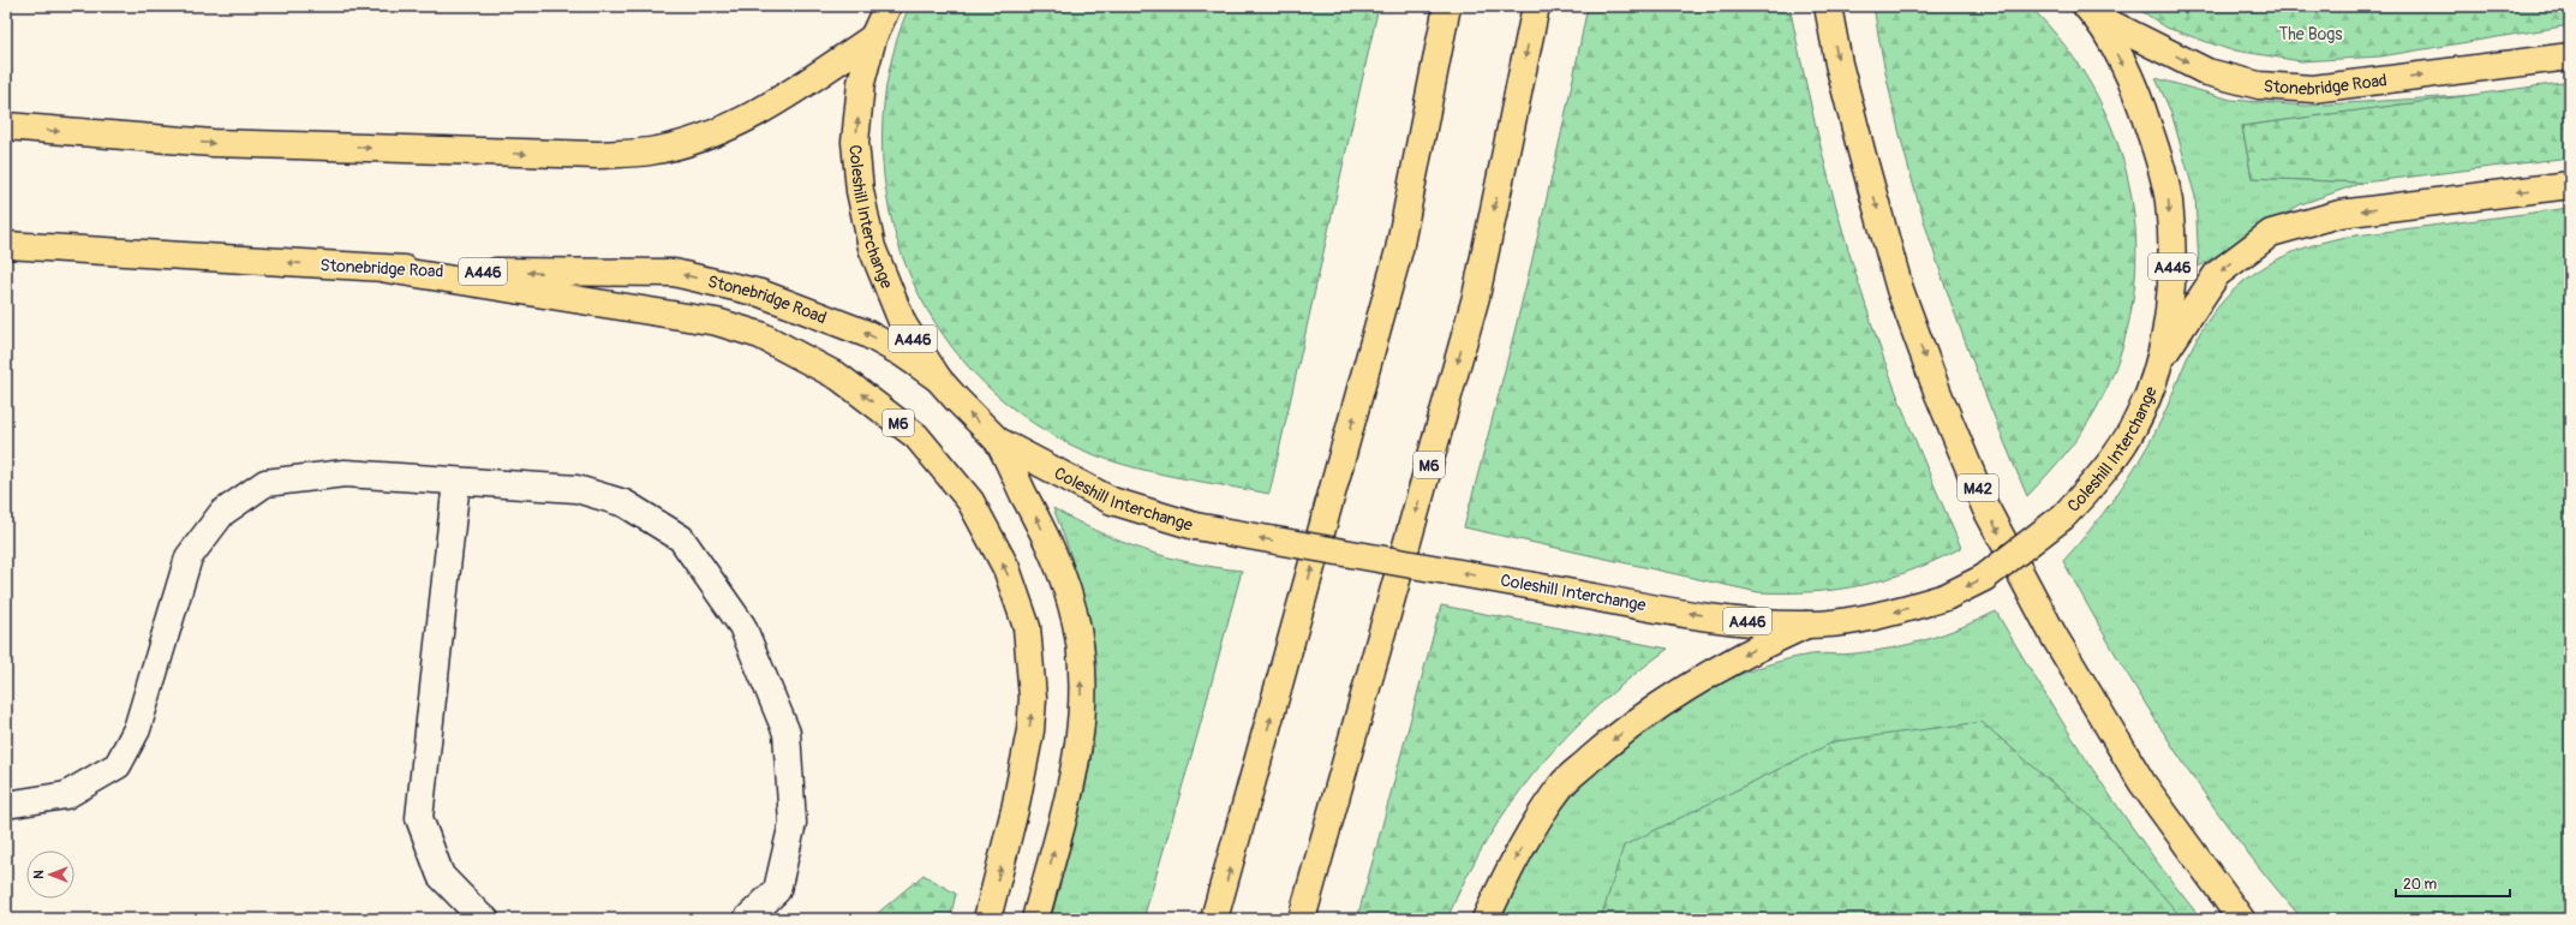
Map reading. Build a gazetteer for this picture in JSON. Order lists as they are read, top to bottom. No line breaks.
{"streets":{"highway":["Stonebridge Road","Coleshill Interchange","A446","M6","M42"]},"crossings":[["Stonebridge Road","Coleshill Interchange"],["Stonebridge Road","M6"],["Coleshill Interchange","A446"]],"parks":["The Bogs"],"scale_bar":"20 m","north":"left"}
